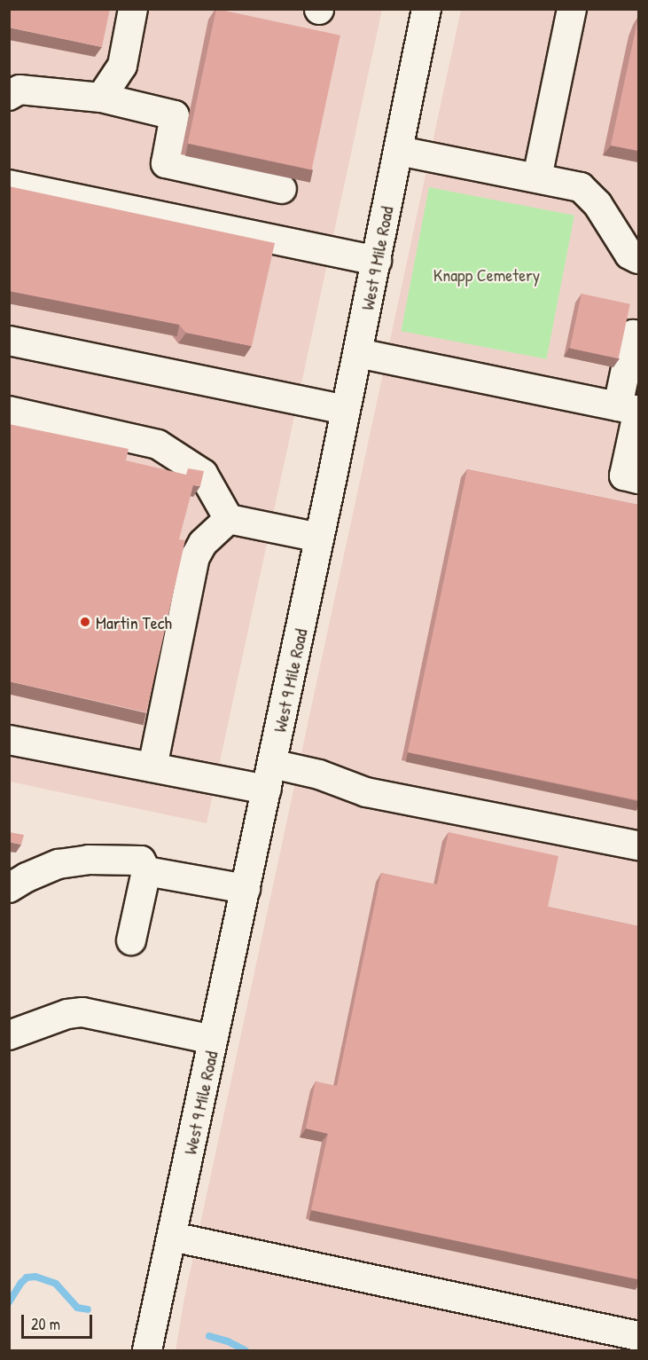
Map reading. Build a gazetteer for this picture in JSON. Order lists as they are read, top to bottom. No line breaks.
{"streets":{"street":["West 9 Mile Road"]},"parks":["Knapp Cemetery"],"places":["Martin Tech"],"scale_bar":"20 m"}
